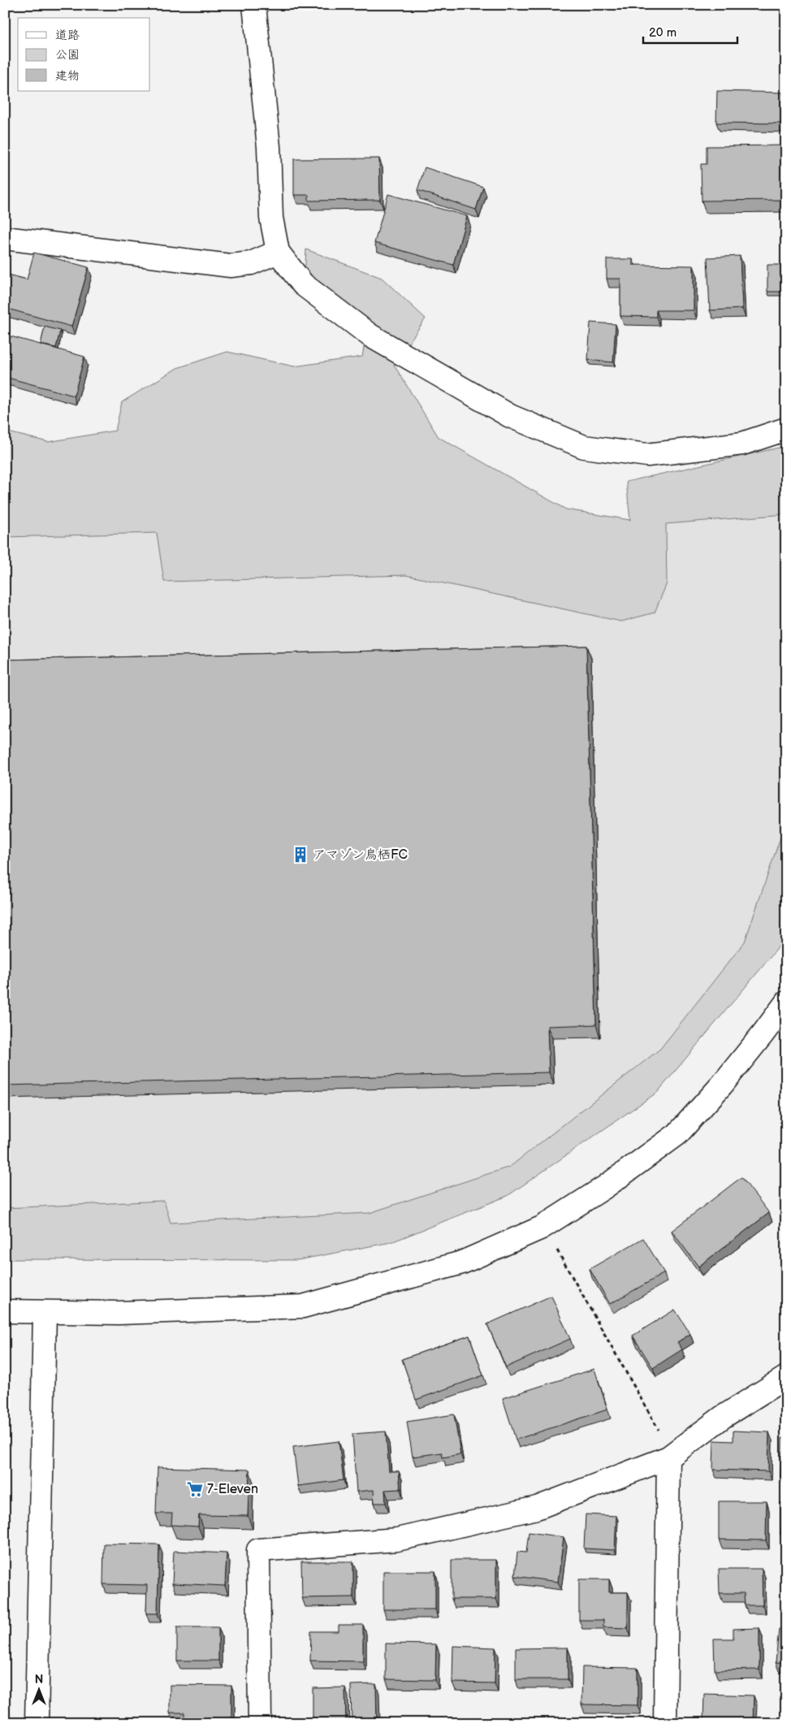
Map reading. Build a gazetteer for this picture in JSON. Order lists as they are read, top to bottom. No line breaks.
{"places":{"building":["アマゾン鳥栖FC"],"supermarket":["7-Eleven"]},"legend":["道路","公園","建物"],"scale_bar":"20 m","north":"top"}
